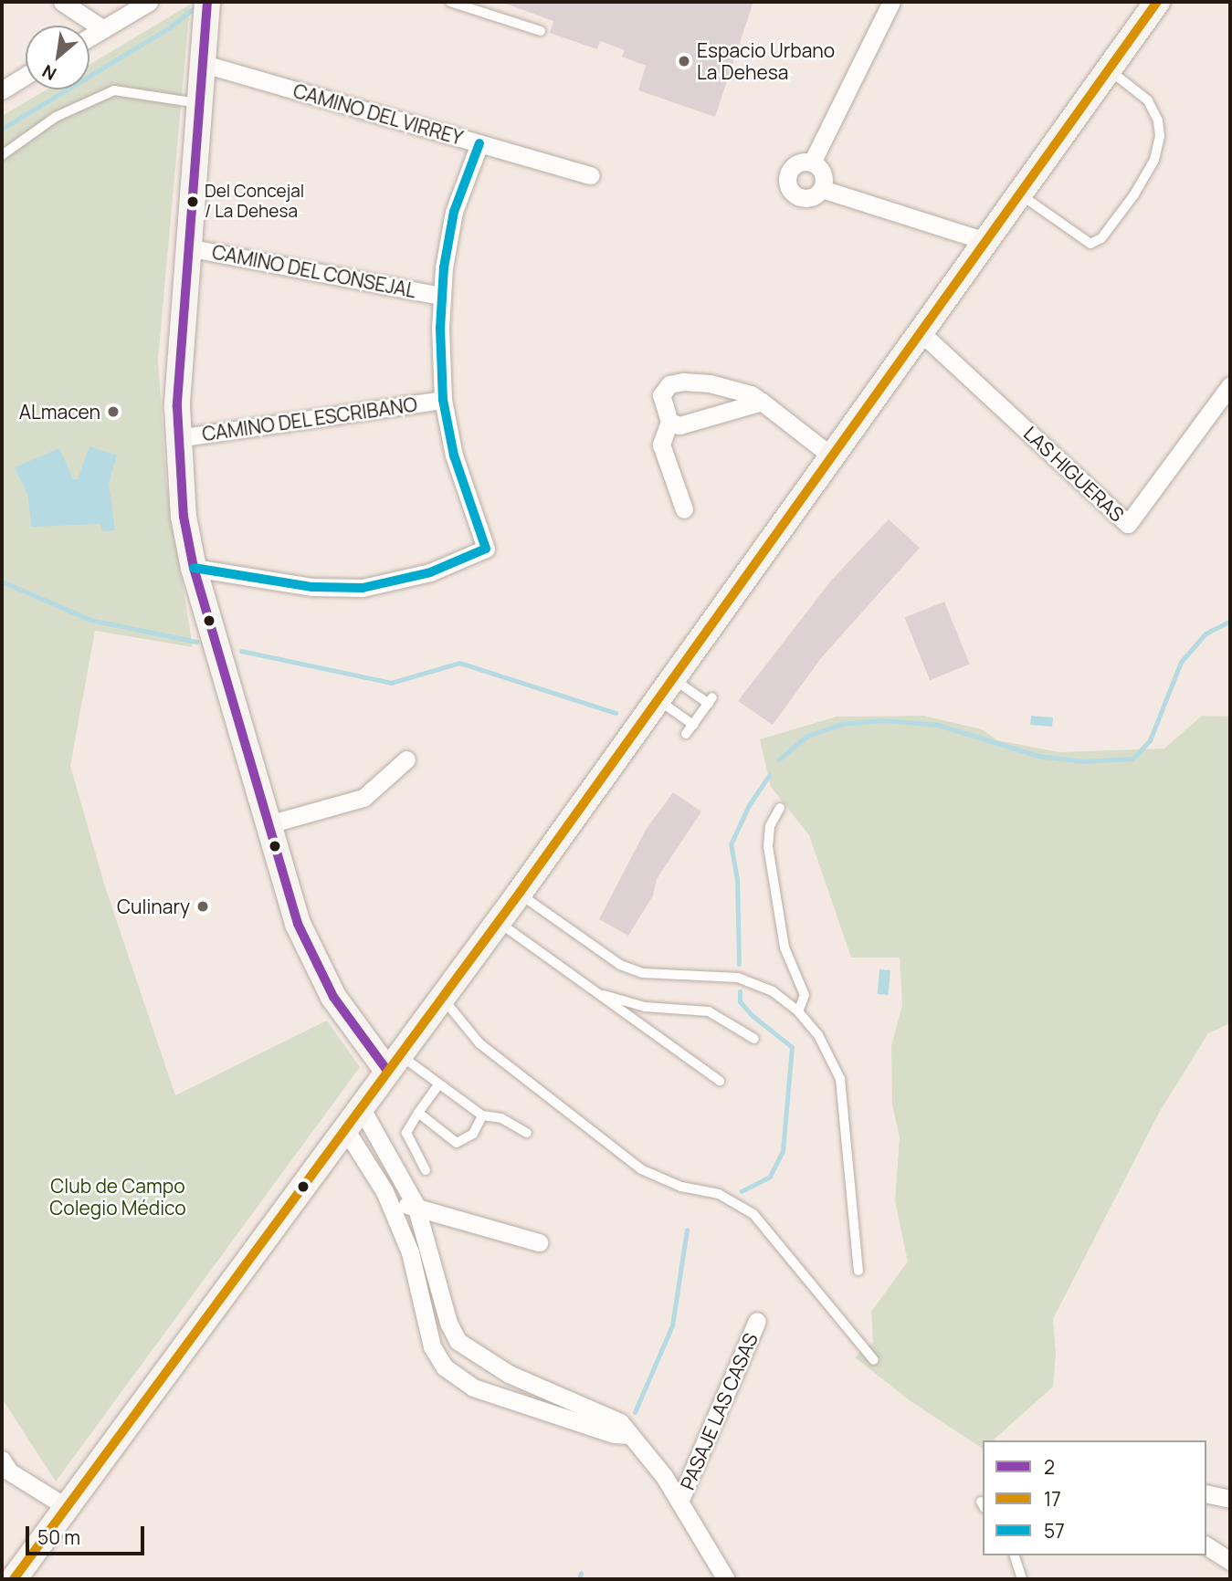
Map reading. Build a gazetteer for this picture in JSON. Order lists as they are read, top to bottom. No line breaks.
{"streets":{"street":["CAMINO DEL VIRREY","CAMINO DEL CONSEJAL","CAMINO DEL ESCRIBANO","LAS HIGUERAS","PASAJE LAS CASAS"]},"parks":["Club de Campo Colegio Médico"],"places":["Espacio Urbano La Dehesa","Del Concejal / La Dehesa","ALmacen","Culinary"],"lines":["transit line 2","transit line 17","transit line 57"],"legend":["2","17","57"],"scale_bar":"50 m","north":"bottom left"}
